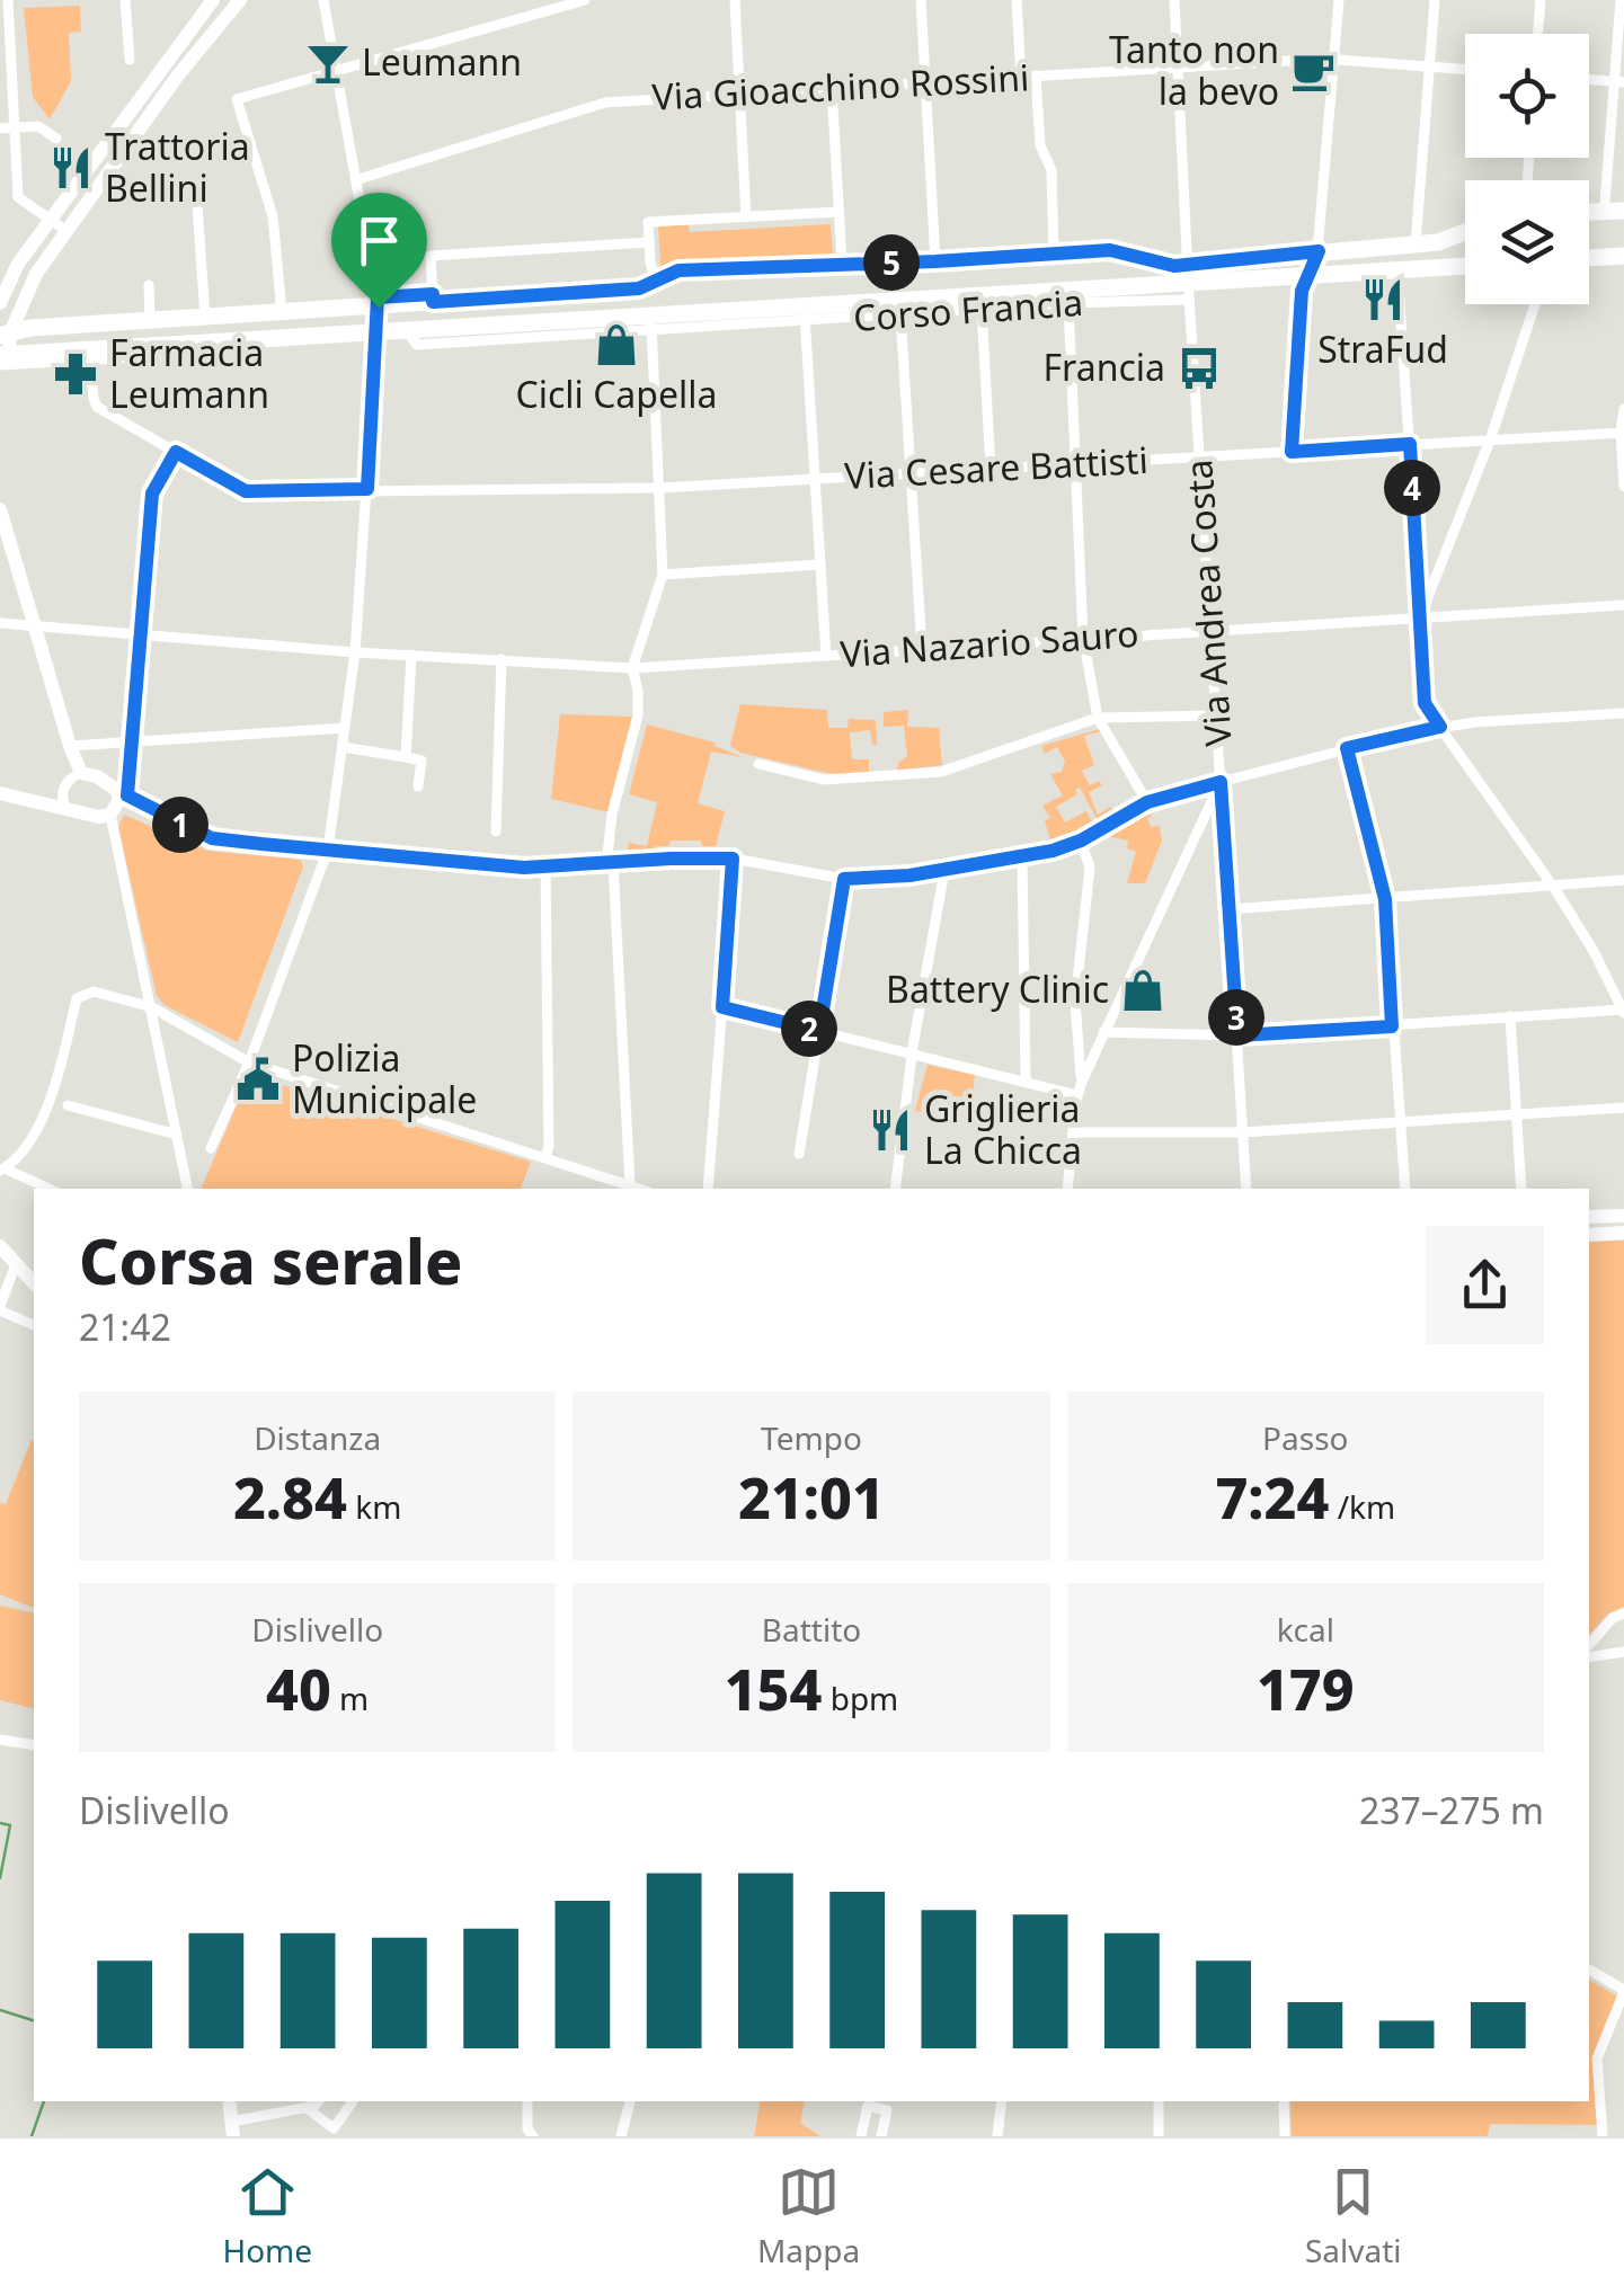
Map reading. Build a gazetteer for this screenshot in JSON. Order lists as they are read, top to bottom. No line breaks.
{"streets":{"main road":["Corso Francia"],"street":["Via Gioacchino Rossini","Via Cesare Battisti","Via Andrea Costa","Via Nazario Sauro"]},"crossings":[["Via Gioacchino Rossini","Corso Francia"],["Via Gioacchino Rossini","Via Andrea Costa"],["Corso Francia","Via Cesare Battisti"],["Corso Francia","Via Andrea Costa"],["Via Cesare Battisti","Via Andrea Costa"],["Via Andrea Costa","Via Nazario Sauro"]],"places":{"bar":["Leumann"],"cafe":["Tanto non la bevo"],"restaurant":["Trattoria Bellini","StraFud","Griglieria La Chicca"],"shop":["Cicli Capella","Battery Clinic"],"bus stop":["Francia"],"pharmacy":["Farmacia Leumann"],"public building":["Polizia Municipale"]},"page":{"pins":["5","4","1","3","2"],"heading":["Corsa serale","21:42"],"stats":[["Distanza","2.84 km"],["Tempo","21:01"],["Passo","7:24 /km"],["Dislivello","40 m"],["Battito","154 bpm"],["kcal","179"]],"chart":["Dislivello","237–275 m"],"tabs":["Home","Mappa","Salvati"]}}
